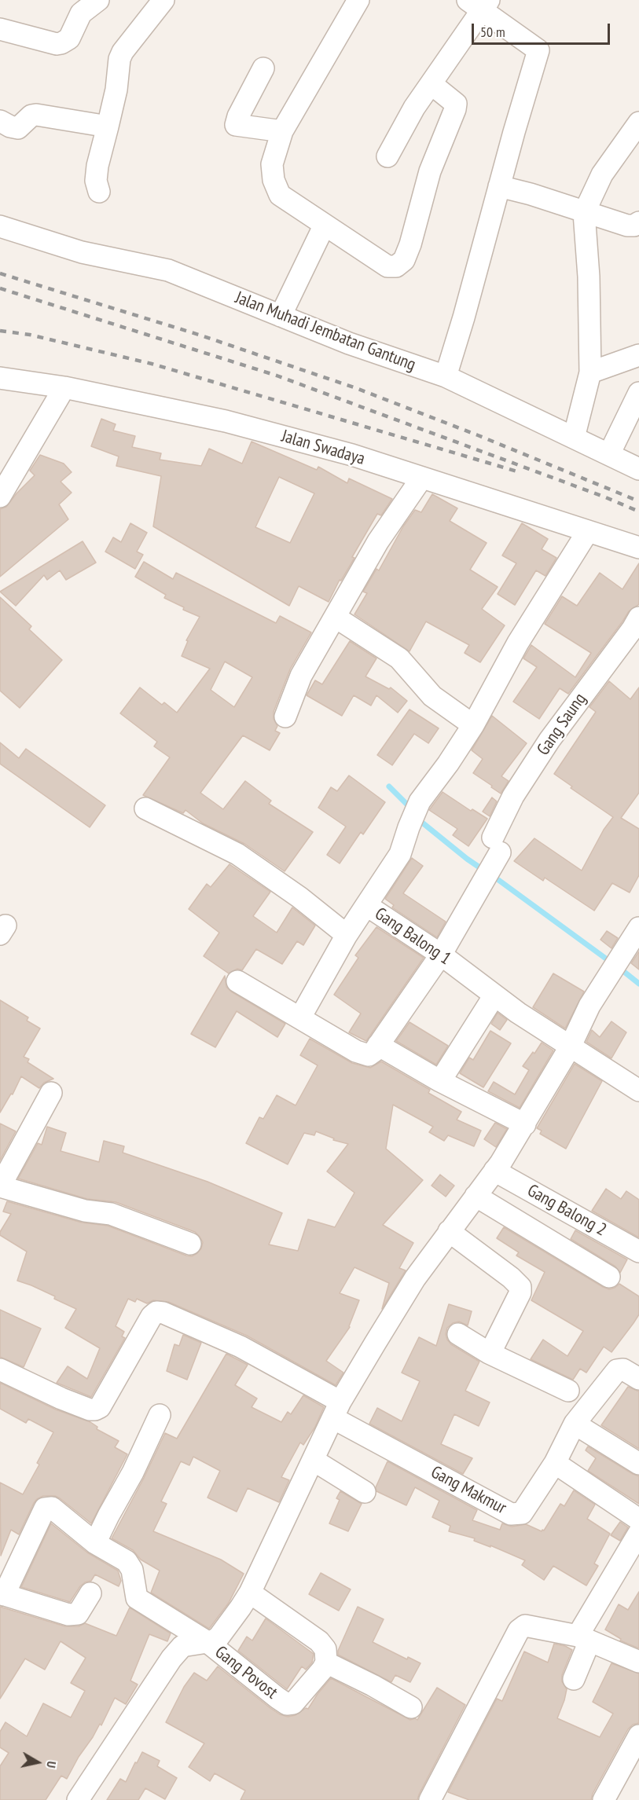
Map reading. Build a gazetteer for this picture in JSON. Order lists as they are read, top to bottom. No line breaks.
{"streets":{"street":["Jalan Muhadi Jembatan Gantung","Jalan Swadaya","Gang Saung","Gang Balong 1","Gang Balong 2","Gang Makmur","Gang Povost"]},"crossings":[["Gang Saung","Gang Balong 1"]],"scale_bar":"50 m","north":"right"}
